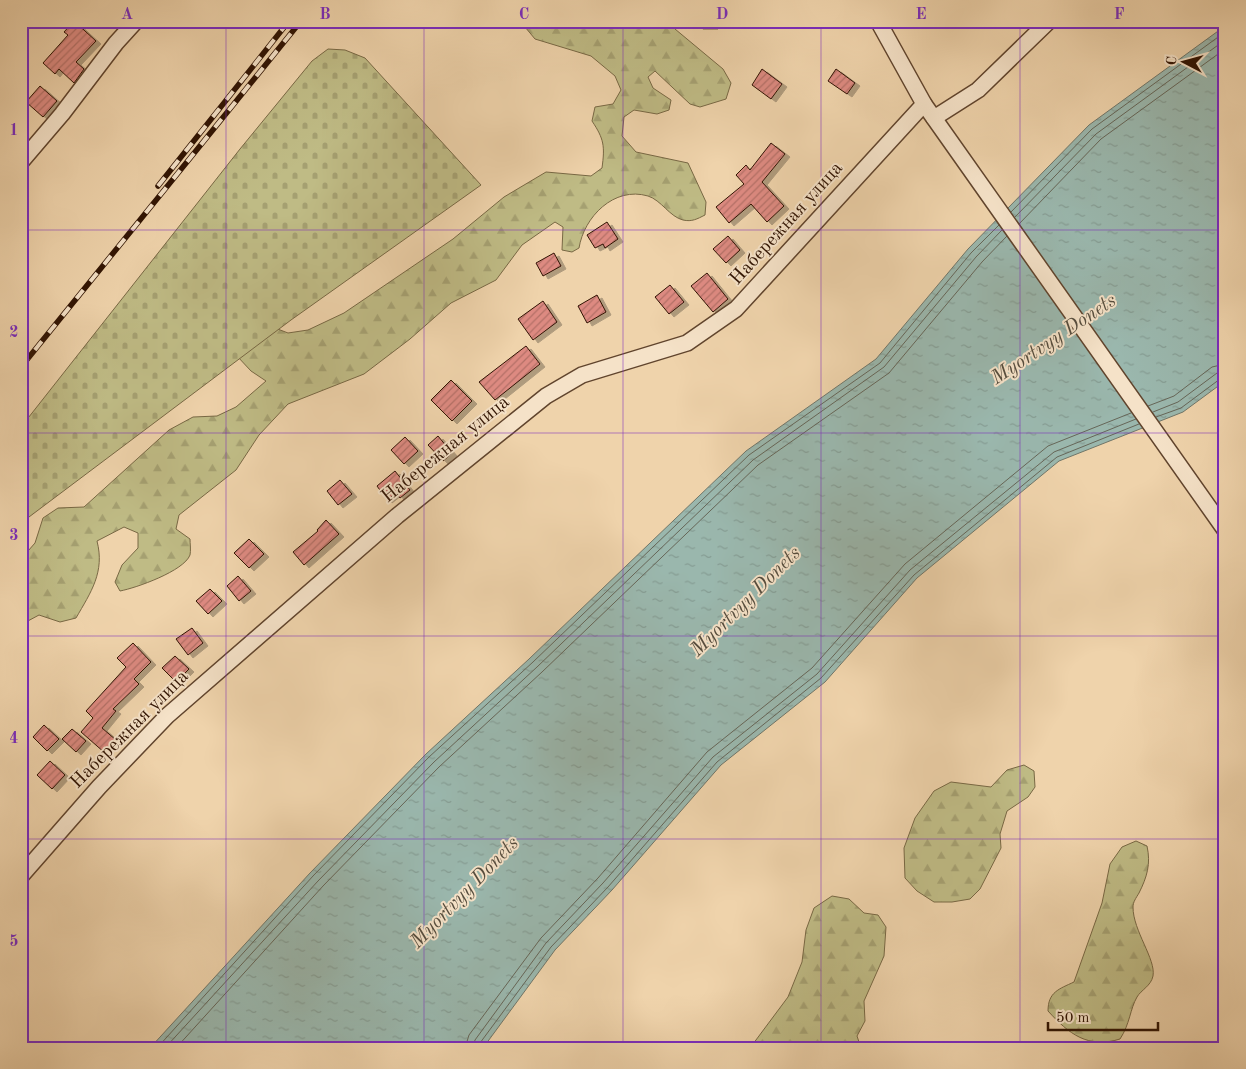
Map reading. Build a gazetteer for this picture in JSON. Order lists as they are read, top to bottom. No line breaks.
{"streets":{"street":["Набережная улица"]},"water":["Myortvyy Donets"],"scale_bar":"50 m","north":"left","grid":{"columns":["A","B","C","D","E","F"],"rows":["1","2","3","4","5"]}}
